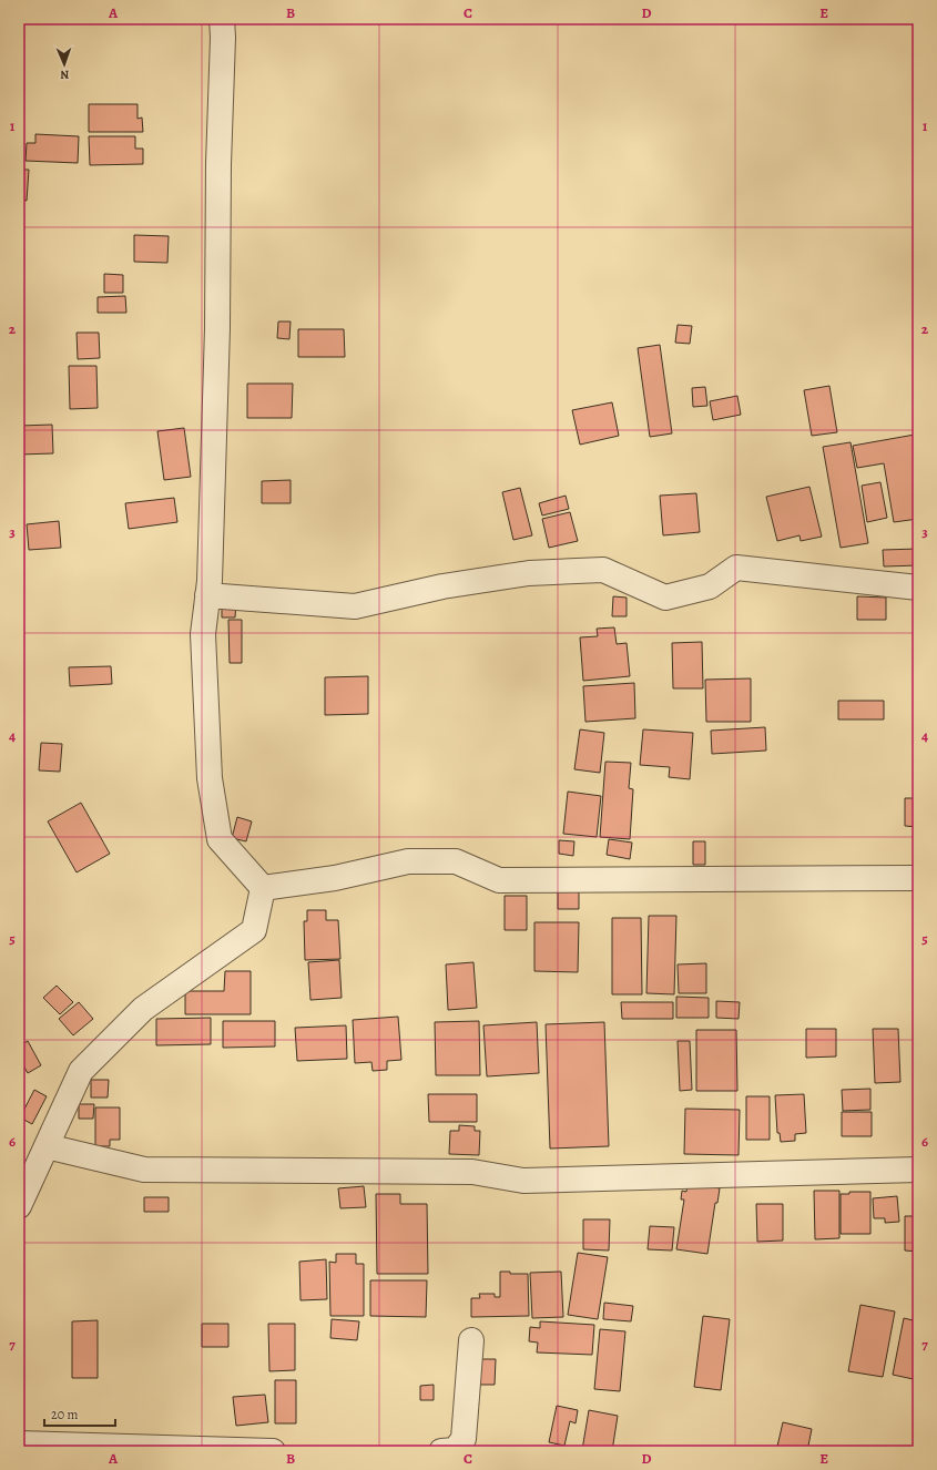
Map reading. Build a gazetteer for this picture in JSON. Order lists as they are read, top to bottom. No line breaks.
{"scale_bar":"20 m","north":"bottom","grid":{"columns":["A","B","C","D","E"],"rows":["1","2","3","4","5","6","7"]}}
